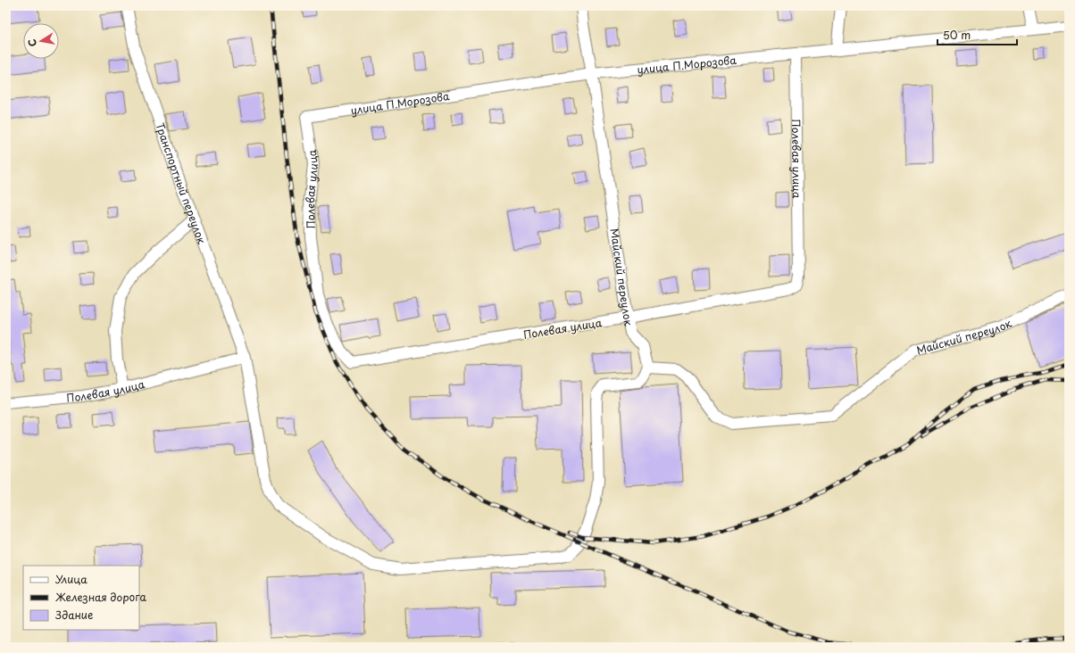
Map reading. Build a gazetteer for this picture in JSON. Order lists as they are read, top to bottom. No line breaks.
{"streets":{"street":["улица П.Морозова","Полевая улица","Транспортный переулок","Майский переулок"]},"crossings":[["улица П.Морозова","Полевая улица"],["улица П.Морозова","Майский переулок"],["Полевая улица","Транспортный переулок"],["Полевая улица","Майский переулок"],["Транспортный переулок","Майский переулок"]],"legend":["Улица","Железная дорога","Здание"],"scale_bar":"50 m","north":"left"}
